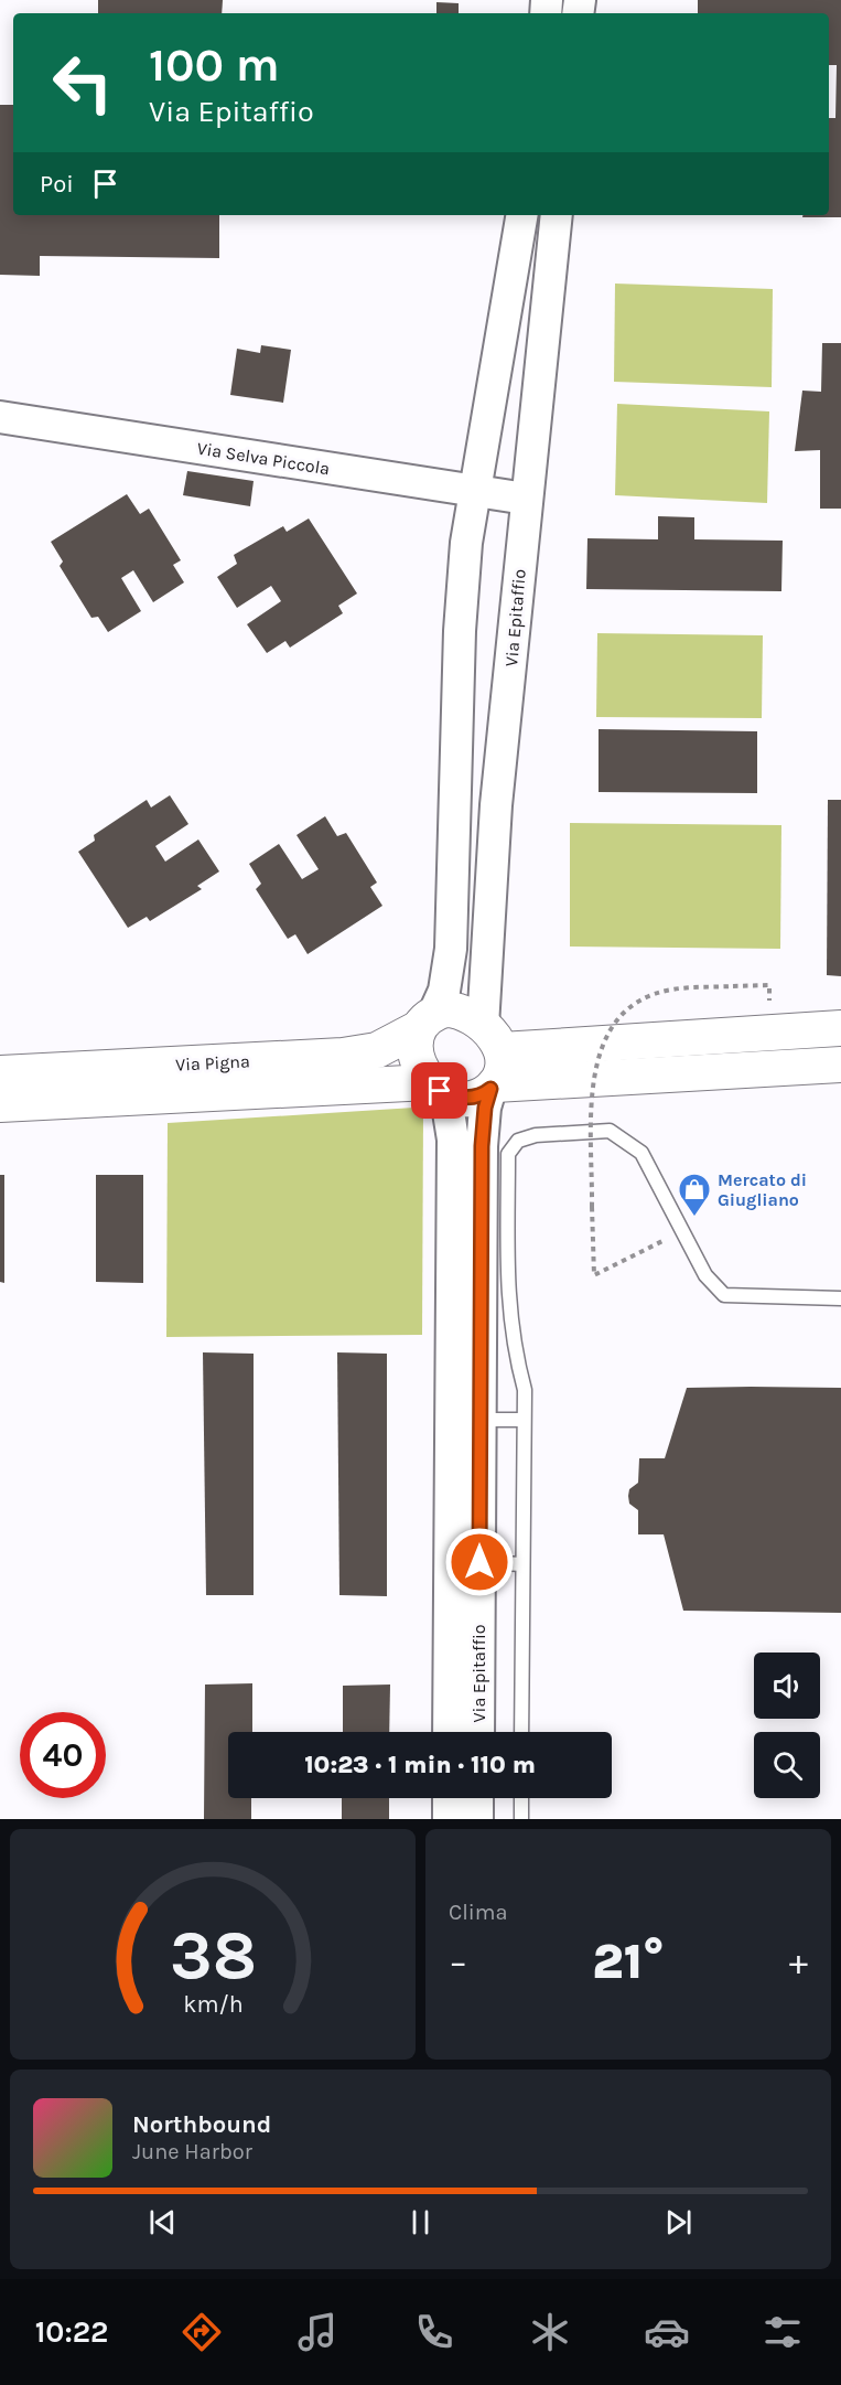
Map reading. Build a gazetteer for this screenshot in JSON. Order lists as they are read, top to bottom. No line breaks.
{"streets":{"main road":["Via Epitaffio","Via Pigna"],"street":["Via Selva Piccola"]},"crossings":[["Via Selva Piccola","Via Epitaffio"],["Via Epitaffio","Via Pigna"]],"places":{"shop":["Mercato di Giugliano"]},"page":{"turn":["100 m","Via Epitaffio"],"then":"Poi","limit":"40","trip":"10:23 · 1 min · 110 m","tile":"Clima","heat":["−","21°","+"],"song":["Northbound","June Harbor"],"tabs":"10:22","gauge":["38","km/h"]}}
